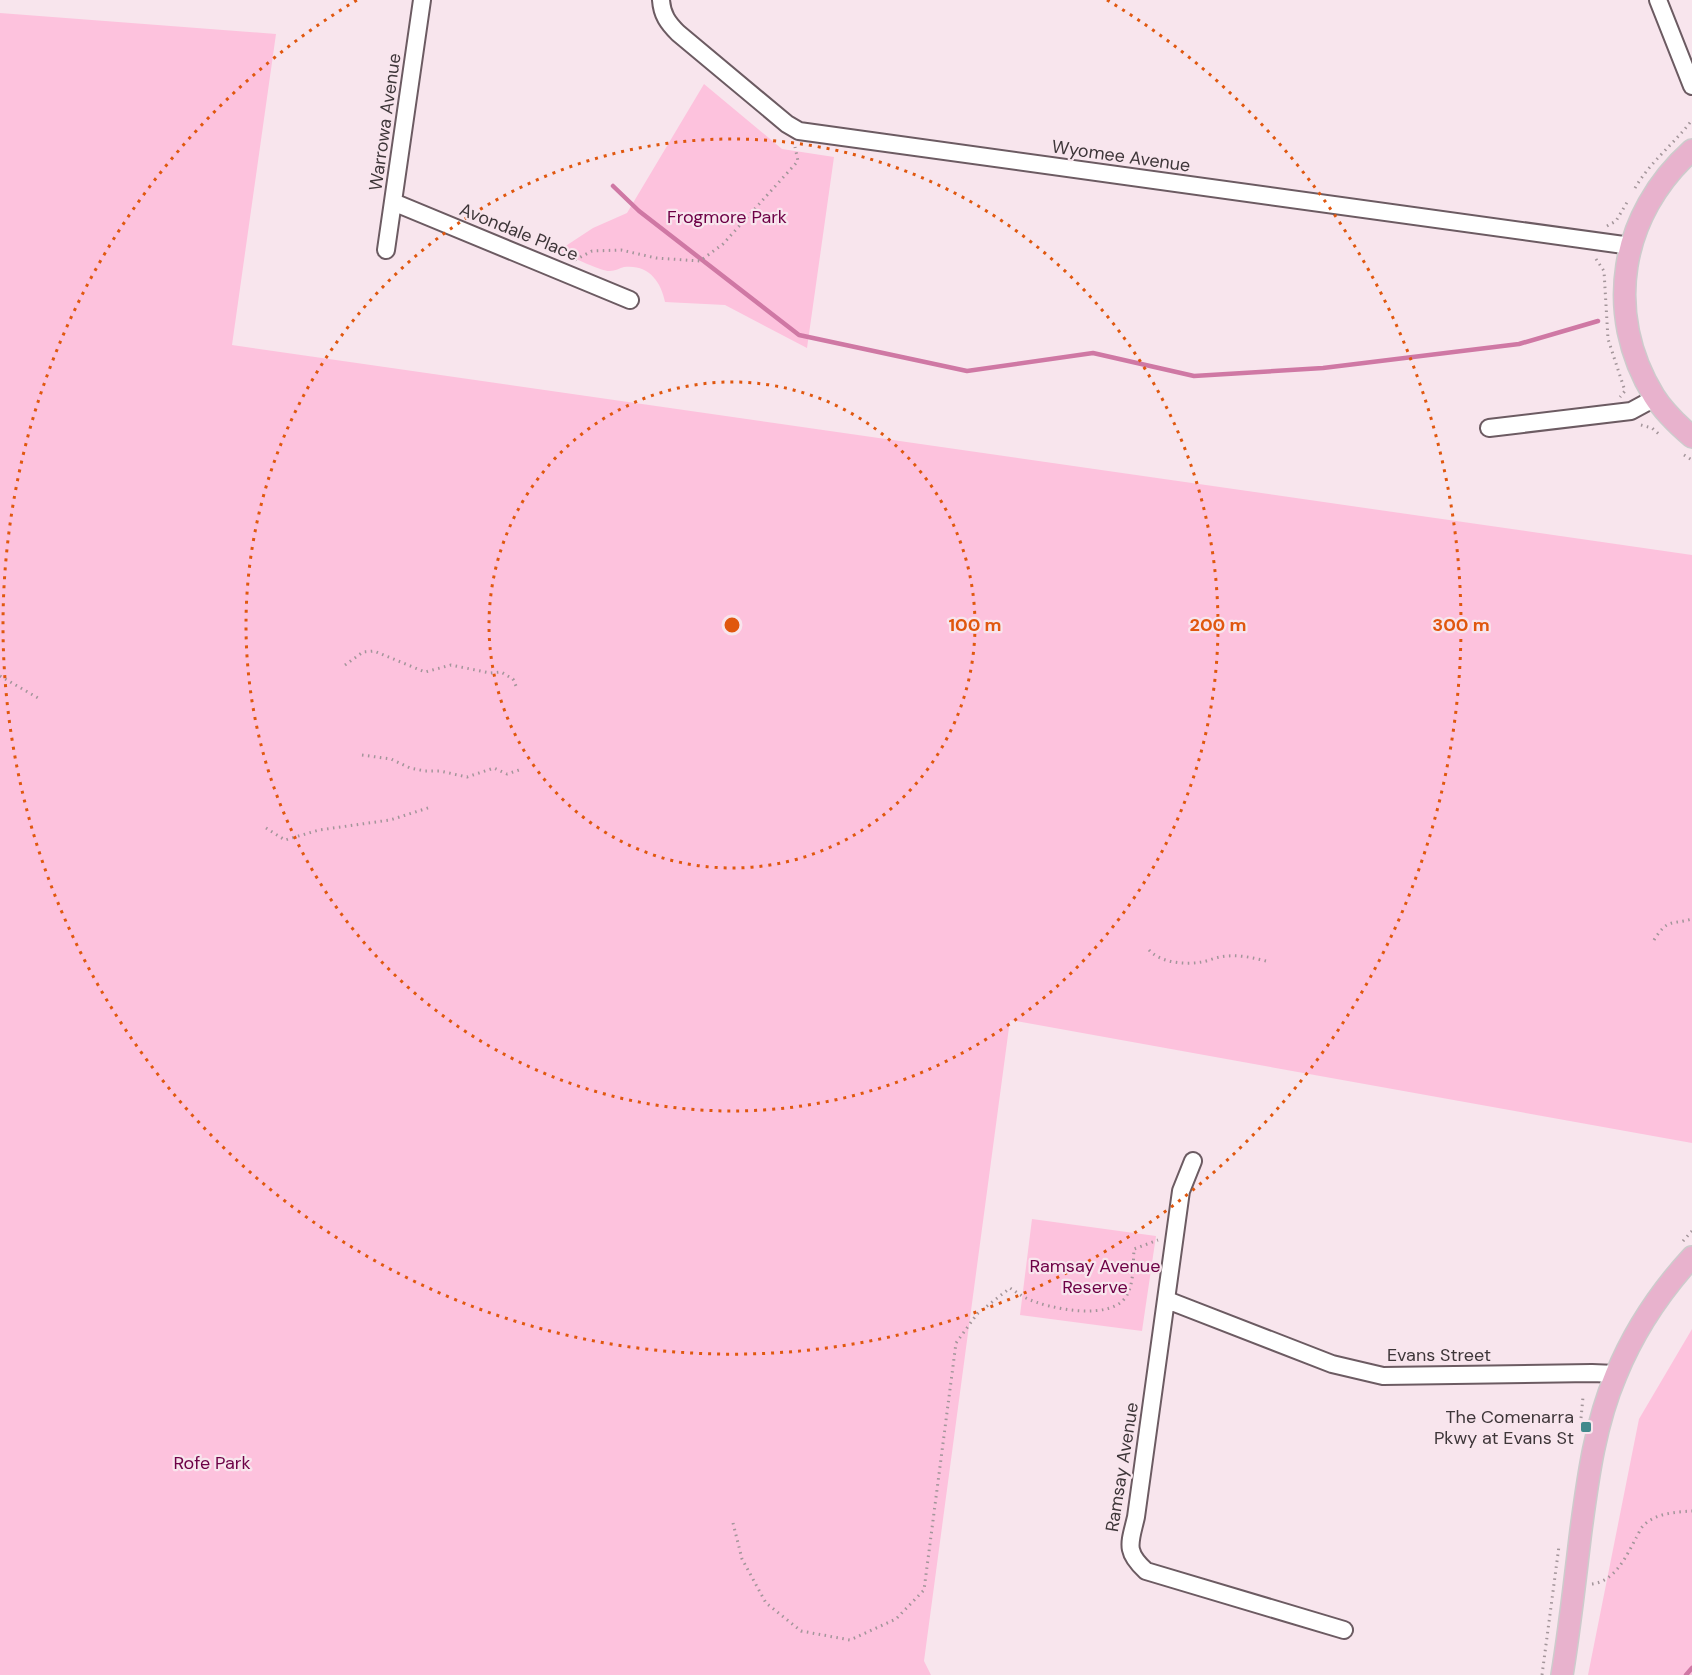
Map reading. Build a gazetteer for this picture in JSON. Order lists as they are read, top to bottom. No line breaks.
{"streets":{"street":["Warrowa Avenue","Wyomee Avenue","Avondale Place","Evans Street","Ramsay Avenue"]},"crossings":[["Warrowa Avenue","Avondale Place"],["Evans Street","Ramsay Avenue"]],"parks":["Frogmore Park","Ramsay Avenue Reserve","Rofe Park"],"places":{"transit":["The Comenarra Pkwy at Evans St"]},"rings":["100 m","200 m","300 m"]}
